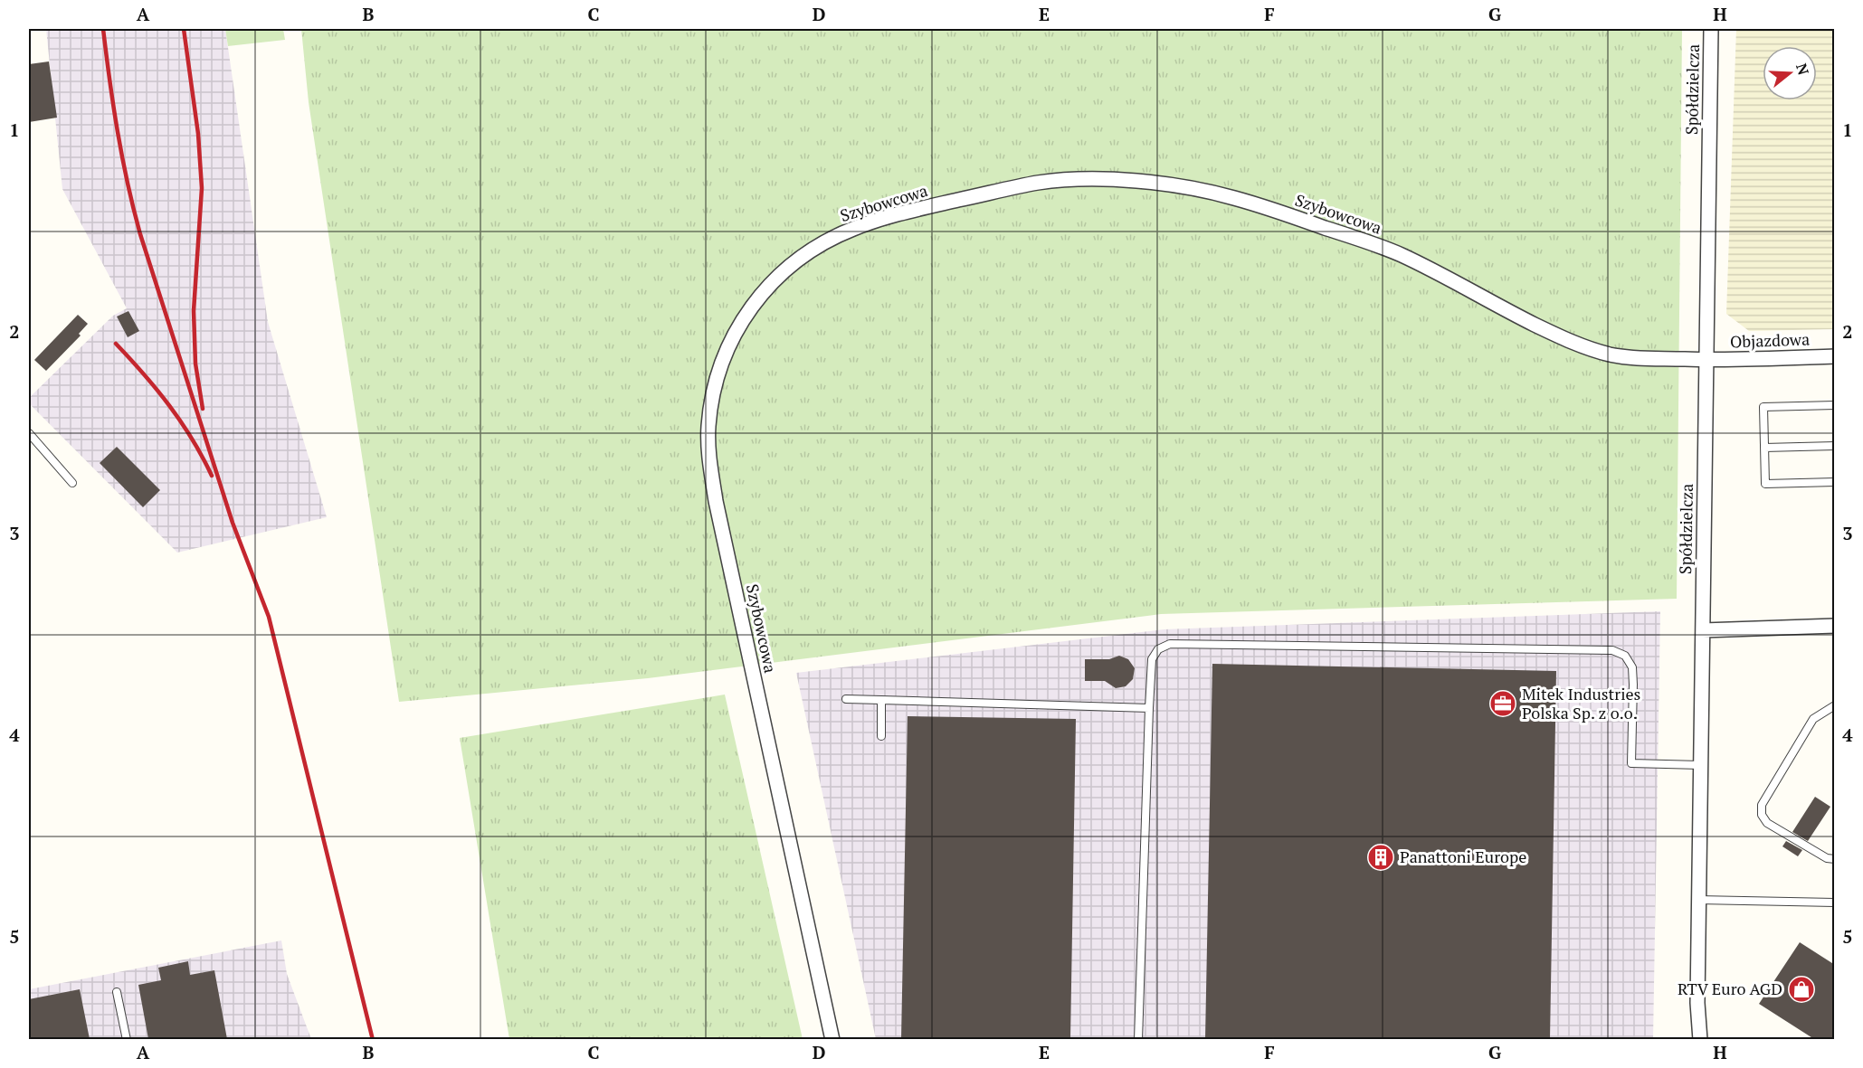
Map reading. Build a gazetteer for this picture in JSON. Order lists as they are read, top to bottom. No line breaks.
{"streets":{"street":["Spółdzielcza","Szybowcowa","Objazdowa"]},"crossings":[["Spółdzielcza","Szybowcowa"],["Spółdzielcza","Objazdowa"],["Szybowcowa","Objazdowa"]],"places":{"office":["Mitek Industries Polska Sp. z o.o."],"building":["Panattoni Europe"],"shop":["RTV Euro AGD"]},"north":"right","grid":{"columns":["A","B","C","D","E","F","G","H"],"rows":["1","2","3","4","5"]}}
